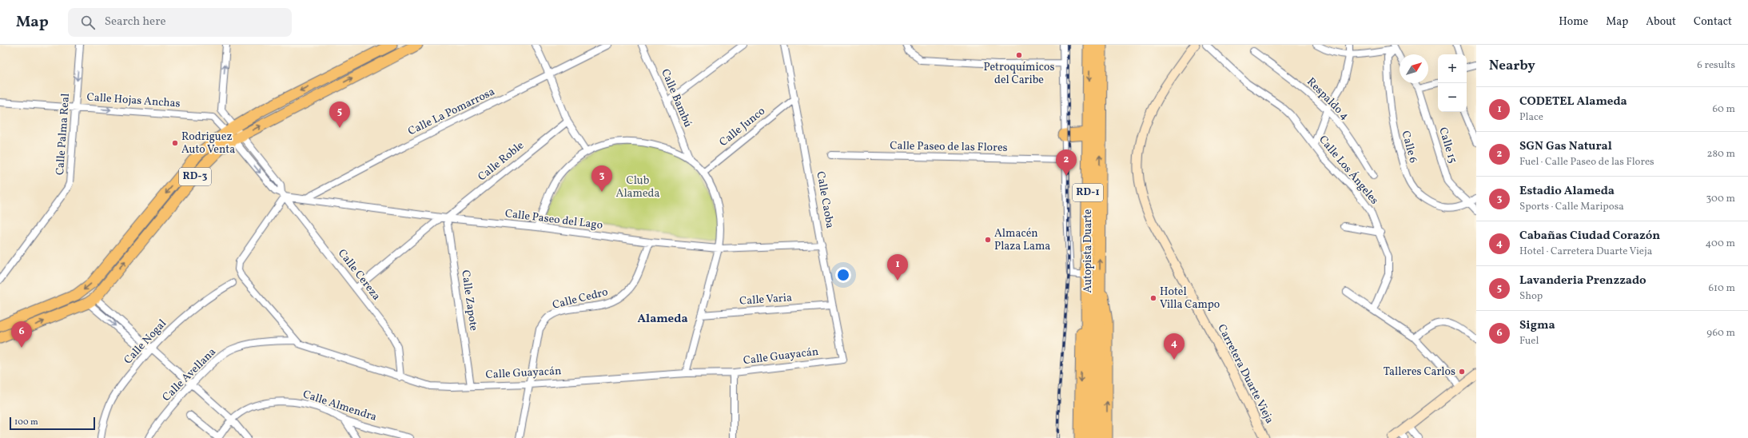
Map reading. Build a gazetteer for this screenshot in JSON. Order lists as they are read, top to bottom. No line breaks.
{"streets":{"highway":["RD-1","Autopista Duarte"],"main road":["RD-3","Carretera Duarte Vieja"],"street":["Calle Bambú","Respaldo 4","Calle Hojas Anchas","Calle La Pomarrosa","Calle Junco","Calle Palma Real","Calle 15","Calle Paseo de las Flores","Calle 6","Calle Roble","Calle Los Ángeles","Calle Caoba","Calle Paseo del Lago","Calle Cereza","Calle Cedro","Calle Varia","Calle Zapote","Calle Nogal","Calle Guayacán","Calle Avellana","Calle Almendra"]},"crossings":[["Calle Hojas Anchas","Calle Palma Real"],["Calle La Pomarrosa","Calle Paseo del Lago"],["Calle Junco","Calle Caoba"],["Calle 15","Calle 6"],["Calle Roble","Calle Paseo del Lago"],["Calle Roble","Calle Cereza"],["Calle Roble","Calle Zapote"],["RD-3","Calle Cereza"],["Calle Caoba","Calle Paseo del Lago"],["Calle Caoba","Calle Varia"],["Calle Caoba","Calle Guayacán"],["Calle Paseo del Lago","Calle Cereza"],["Calle Paseo del Lago","Calle Cedro"],["Calle Paseo del Lago","Calle Zapote"],["Calle Paseo del Lago","Calle Guayacán"],["Calle Cereza","Calle Guayacán"],["Calle Cedro","Calle Guayacán"],["Calle Zapote","Calle Guayacán"],["Calle Guayacán","Calle Avellana"]],"one_way":["Calle Hojas Anchas"],"districts":["Alameda"],"parks":["Club Alameda"],"places":["Petroquímicos del Caribe","Rodriguez Auto Venta","Almacén Plaza Lama","Hotel Villa Campo","Talleres Carlos"],"scale_bar":"100 m","north":"top right","page":{"header":"Map","search":"Search here","nav":["Home","Map","About","Contact"],"heading":["Nearby","6 results"],"map_buttons":["+","−"],"list":[{"mark":"1","name":"CODETEL Alameda","note":"Place","value":"60 m"},{"mark":"2","name":"SGN Gas Natural","note":"Fuel · Calle Paseo de las Flores","value":"280 m"},{"mark":"3","name":"Estadio Alameda","note":"Sports · Calle Mariposa","value":"300 m"},{"mark":"4","name":"Cabañas Ciudad Corazón","note":"Hotel · Carretera Duarte Vieja","value":"400 m"},{"mark":"5","name":"Lavanderia Prenzzado","note":"Shop","value":"610 m"},{"mark":"6","name":"Sigma","note":"Fuel","value":"960 m"}],"pins":["5","2","3","1","6","4"],"scale":"100 m"}}
